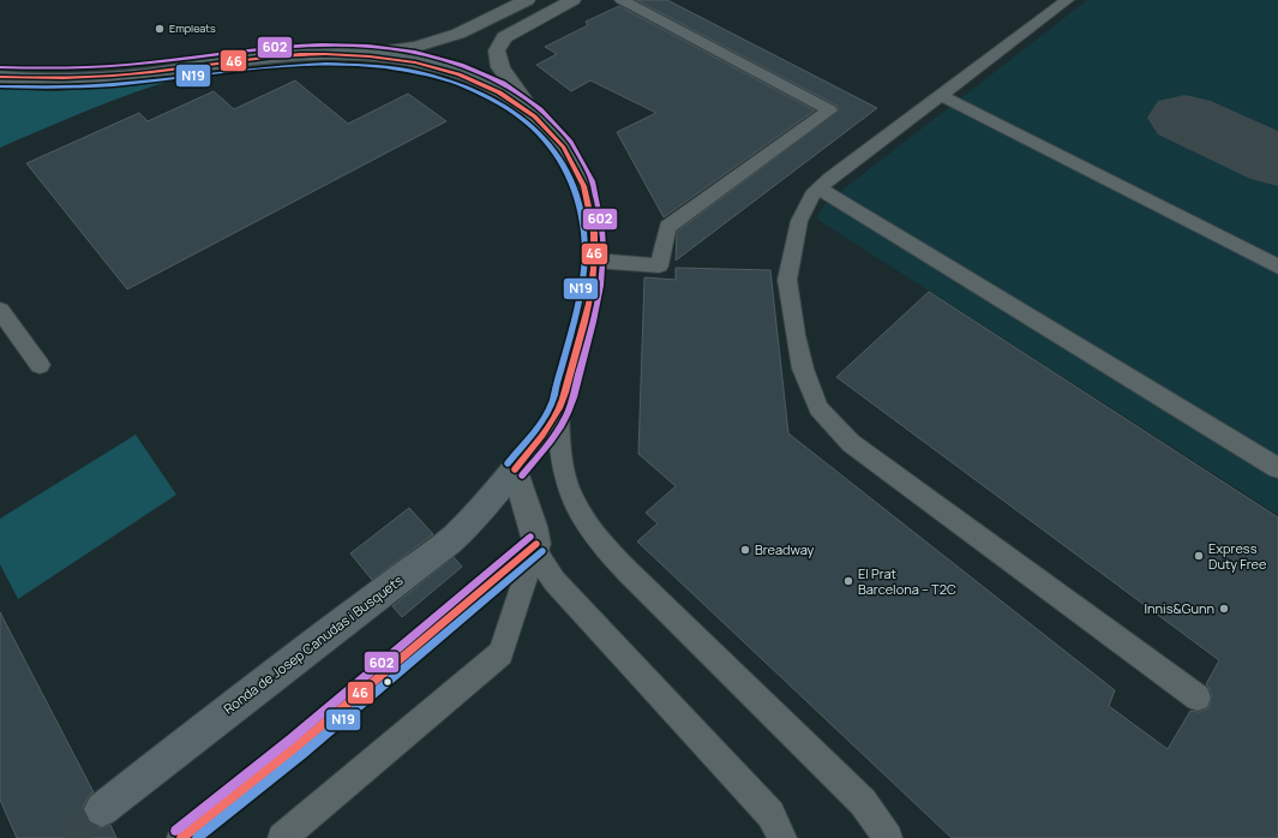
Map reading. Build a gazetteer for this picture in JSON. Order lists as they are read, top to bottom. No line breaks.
{"streets":{"main road":["Ronda de Josep Canudas i Busquets"]},"places":["Empleats","Breadway","Express Duty Free","El Prat Barcelona – T2C","Innis&Gunn"],"lines":["transit line 602","transit line 46","transit line N19"]}
